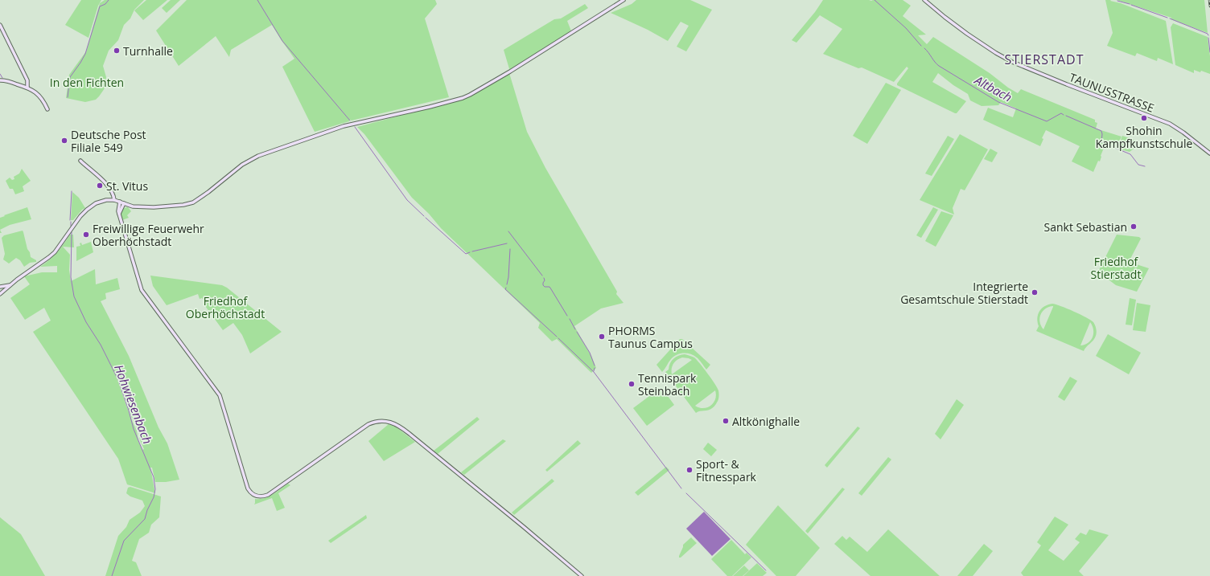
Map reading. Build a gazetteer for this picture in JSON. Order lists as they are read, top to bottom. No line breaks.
{"streets":{"street":["TAUNUSSTRASSE"]},"districts":["STIERSTADT"],"water":["Altbach","Hohwiesenbach"],"parks":["In den Fichten","Friedhof Stierstadt","Friedhof Oberhöchstadt"],"places":["Turnhalle","Shohin Kampfkunstschule","Deutsche Post Filiale 549","St. Vitus","Sankt Sebastian","Freiwillige Feuerwehr Oberhöchstadt","Integrierte Gesamtschule Stierstadt","PHORMS Taunus Campus","Tennispark Steinbach","Altkönighalle","Sport- & Fitnesspark"]}
